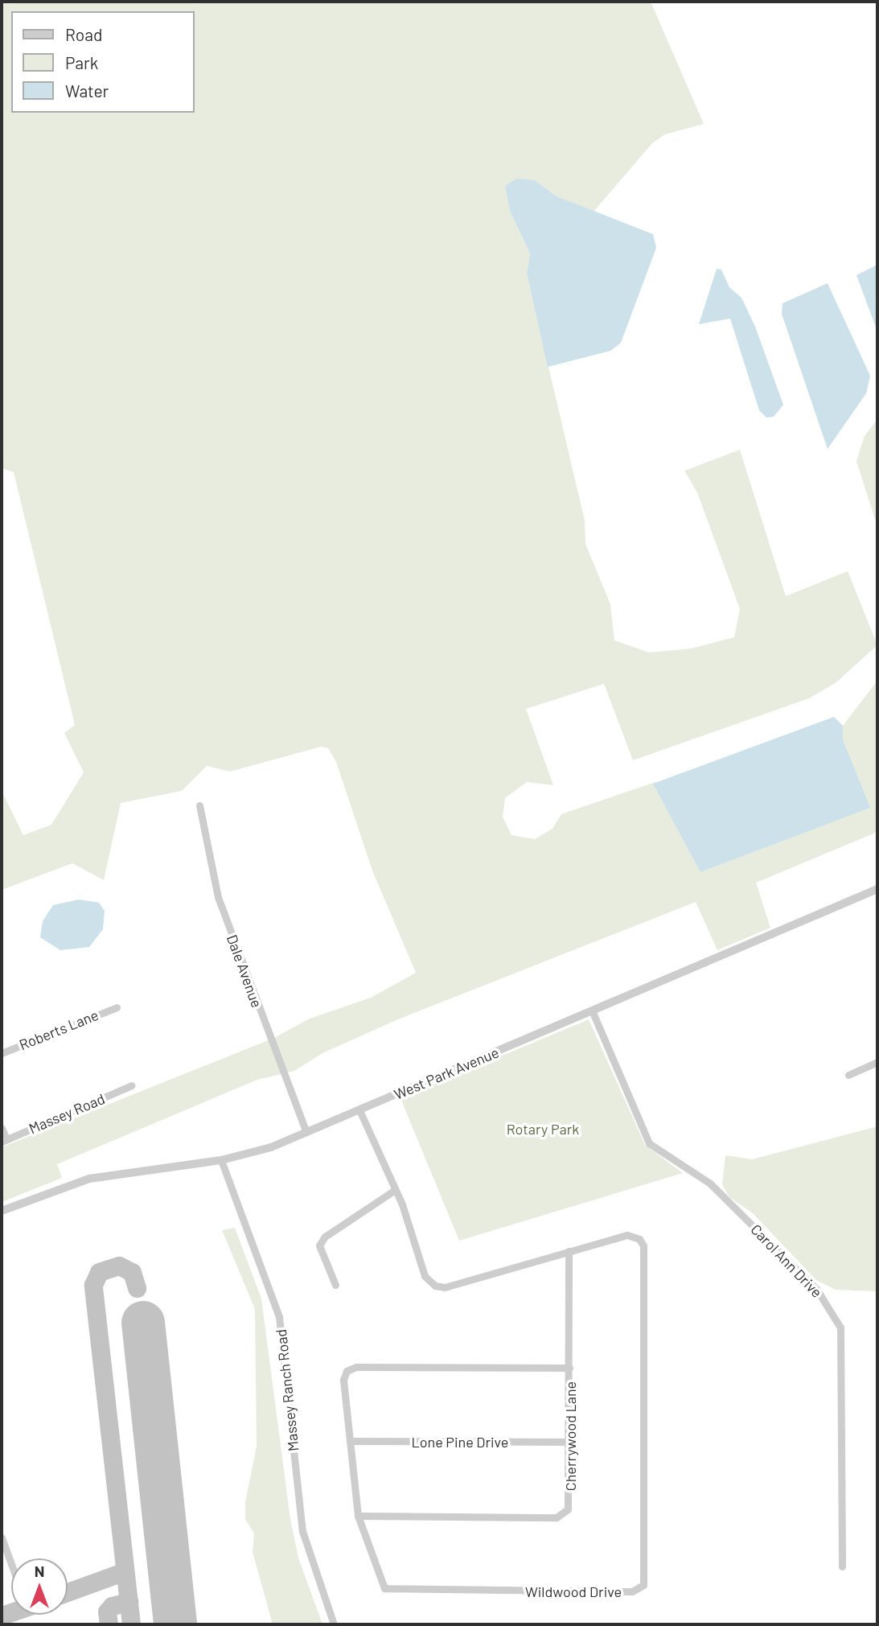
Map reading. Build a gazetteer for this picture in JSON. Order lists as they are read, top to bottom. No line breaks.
{"streets":{"street":["Dale Avenue","Roberts Lane","West Park Avenue","Massey Road","Carol Ann Drive","Massey Ranch Road","Cherrywood Lane","Lone Pine Drive","Wildwood Drive"]},"crossings":[["Dale Avenue","West Park Avenue"],["West Park Avenue","Carol Ann Drive"],["West Park Avenue","Massey Ranch Road"],["Cherrywood Lane","Lone Pine Drive"],["Cherrywood Lane","Wildwood Drive"],["Lone Pine Drive","Wildwood Drive"]],"parks":["Rotary Park"],"legend":["Road","Park","Water"],"north":"top"}
